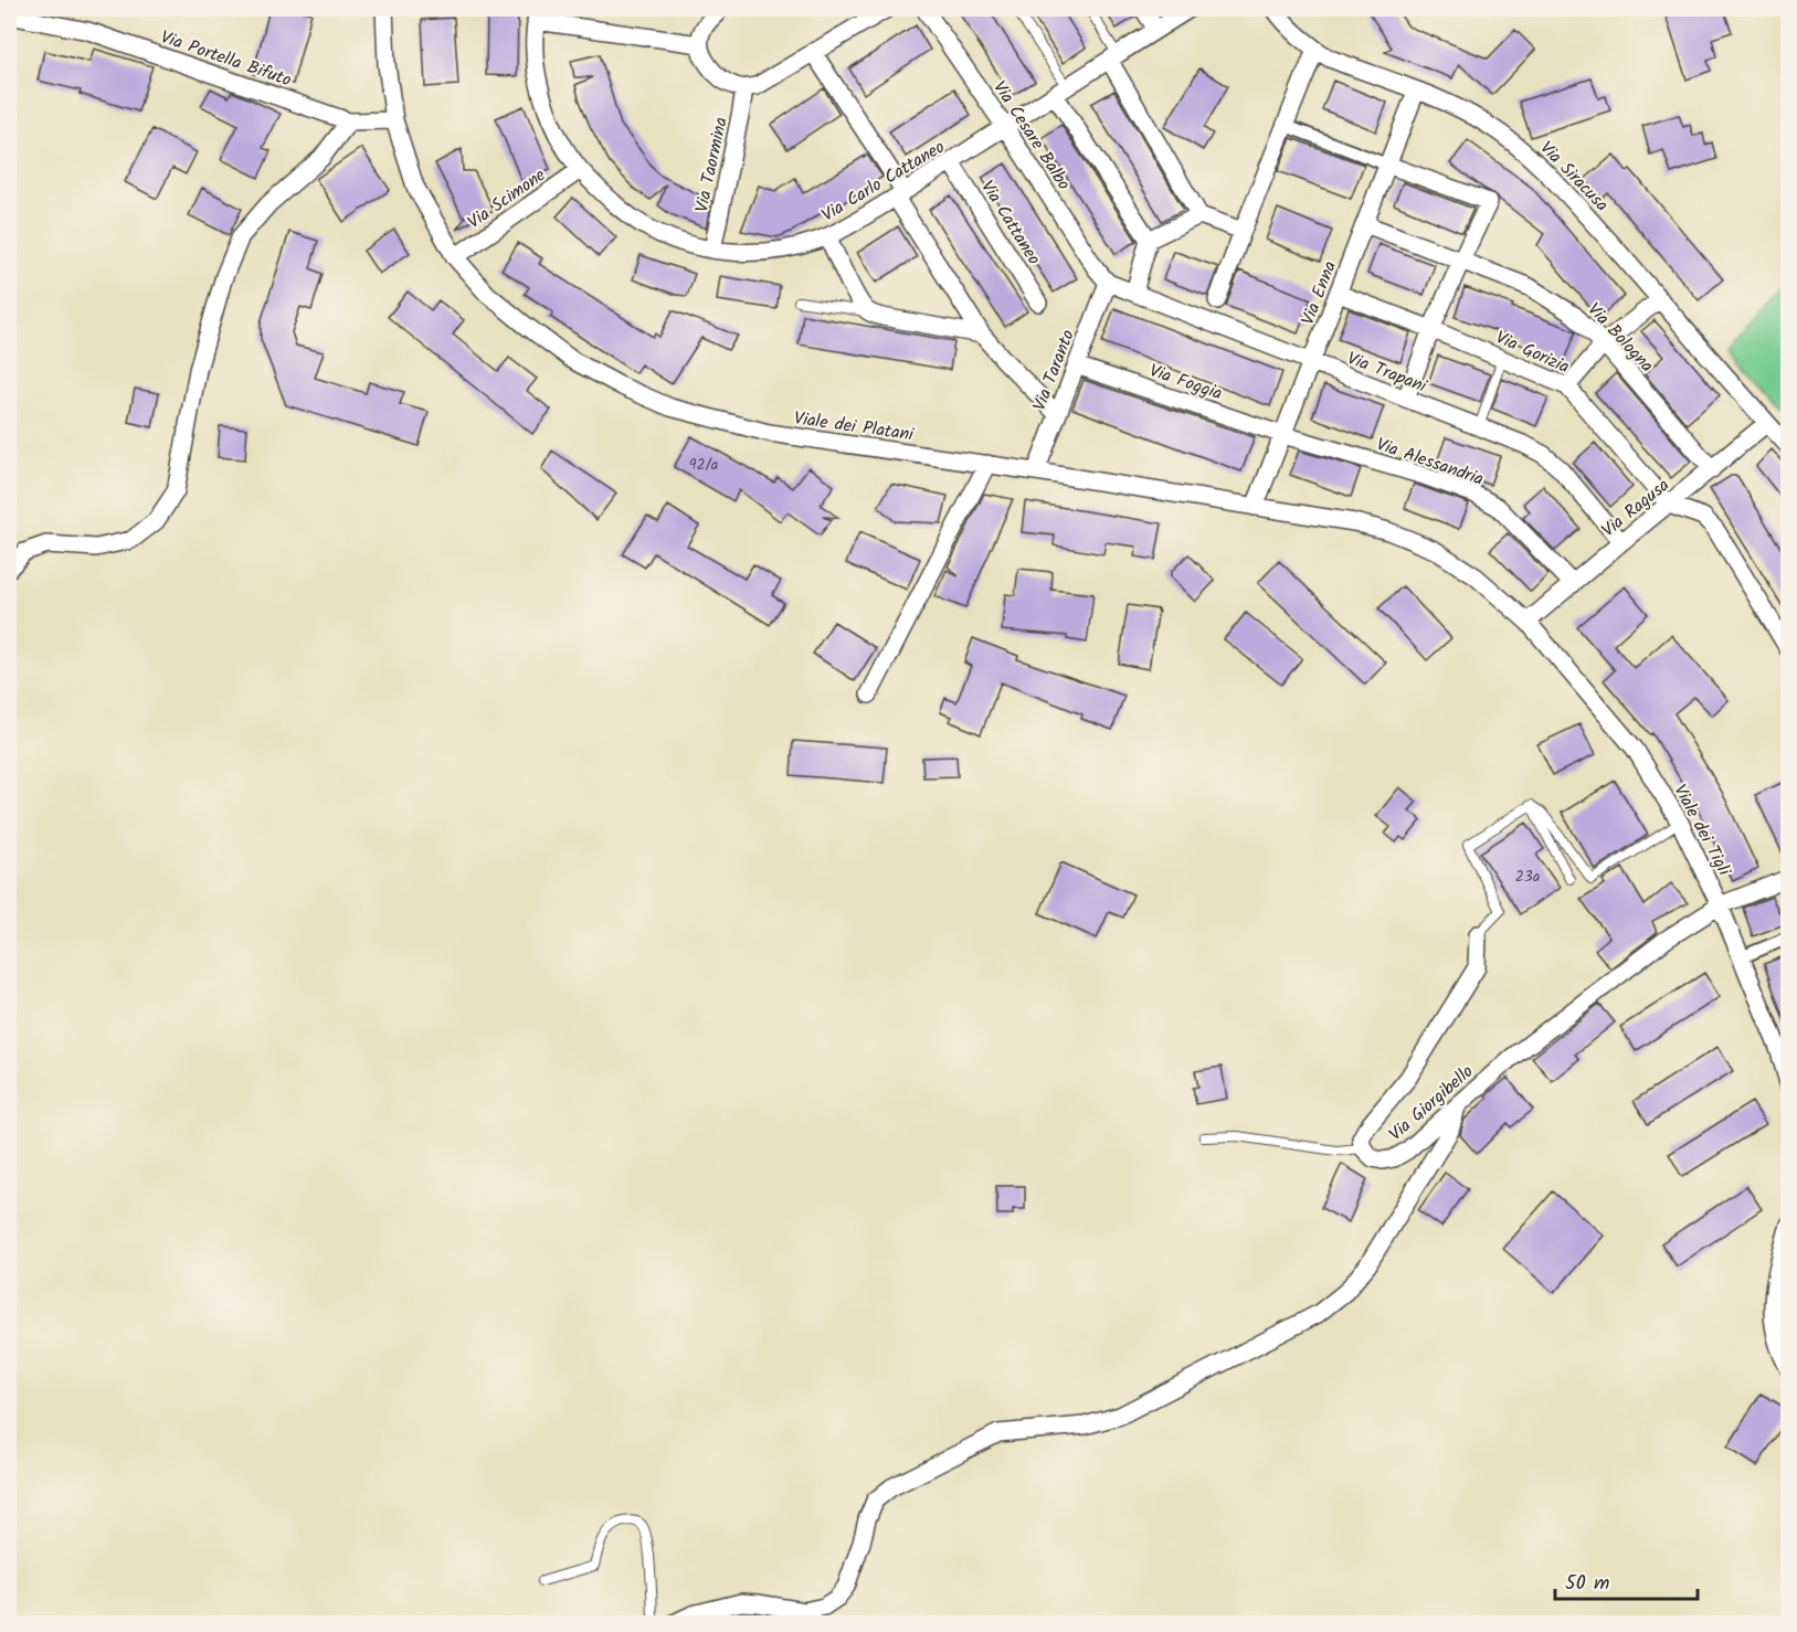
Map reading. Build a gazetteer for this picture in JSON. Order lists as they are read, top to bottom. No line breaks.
{"streets":{"street":["Via Portella Bifuto","Via Cesare Balbo","Via Taormina","Via Siracusa","Via Carlo Cattaneo","Via Scimone","Via Cattaneo","Via Enna","Via Bologna","Via Gorizia","Via Taranto","Via Trapani","Via Foggia","Viale dei Platani","Via Alessandria","Via Ragusa","Viale dei Tigli","Via Giorgibello"]},"crossings":[["Via Portella Bifuto","Viale dei Platani"],["Via Cesare Balbo","Via Carlo Cattaneo"],["Via Cesare Balbo","Via Taranto"],["Via Cesare Balbo","Via Trapani"],["Via Taormina","Via Carlo Cattaneo"],["Via Siracusa","Via Enna"],["Via Siracusa","Via Ragusa"],["Via Carlo Cattaneo","Via Scimone"],["Via Carlo Cattaneo","Via Cattaneo"],["Via Scimone","Viale dei Platani"],["Via Enna","Via Bologna"],["Via Enna","Via Gorizia"],["Via Enna","Via Trapani"],["Via Enna","Via Foggia"],["Via Enna","Viale dei Platani"],["Via Enna","Via Alessandria"],["Via Bologna","Via Ragusa"],["Via Gorizia","Via Ragusa"],["Via Taranto","Via Trapani"],["Via Taranto","Via Foggia"],["Via Taranto","Viale dei Platani"],["Via Trapani","Via Ragusa"],["Via Foggia","Via Alessandria"],["Viale dei Platani","Via Ragusa"],["Viale dei Platani","Viale dei Tigli"],["Via Alessandria","Via Ragusa"],["Via Ragusa","Viale dei Tigli"],["Viale dei Tigli","Via Giorgibello"]],"house_numbers":["92/a","23a"],"scale_bar":"50 m"}
